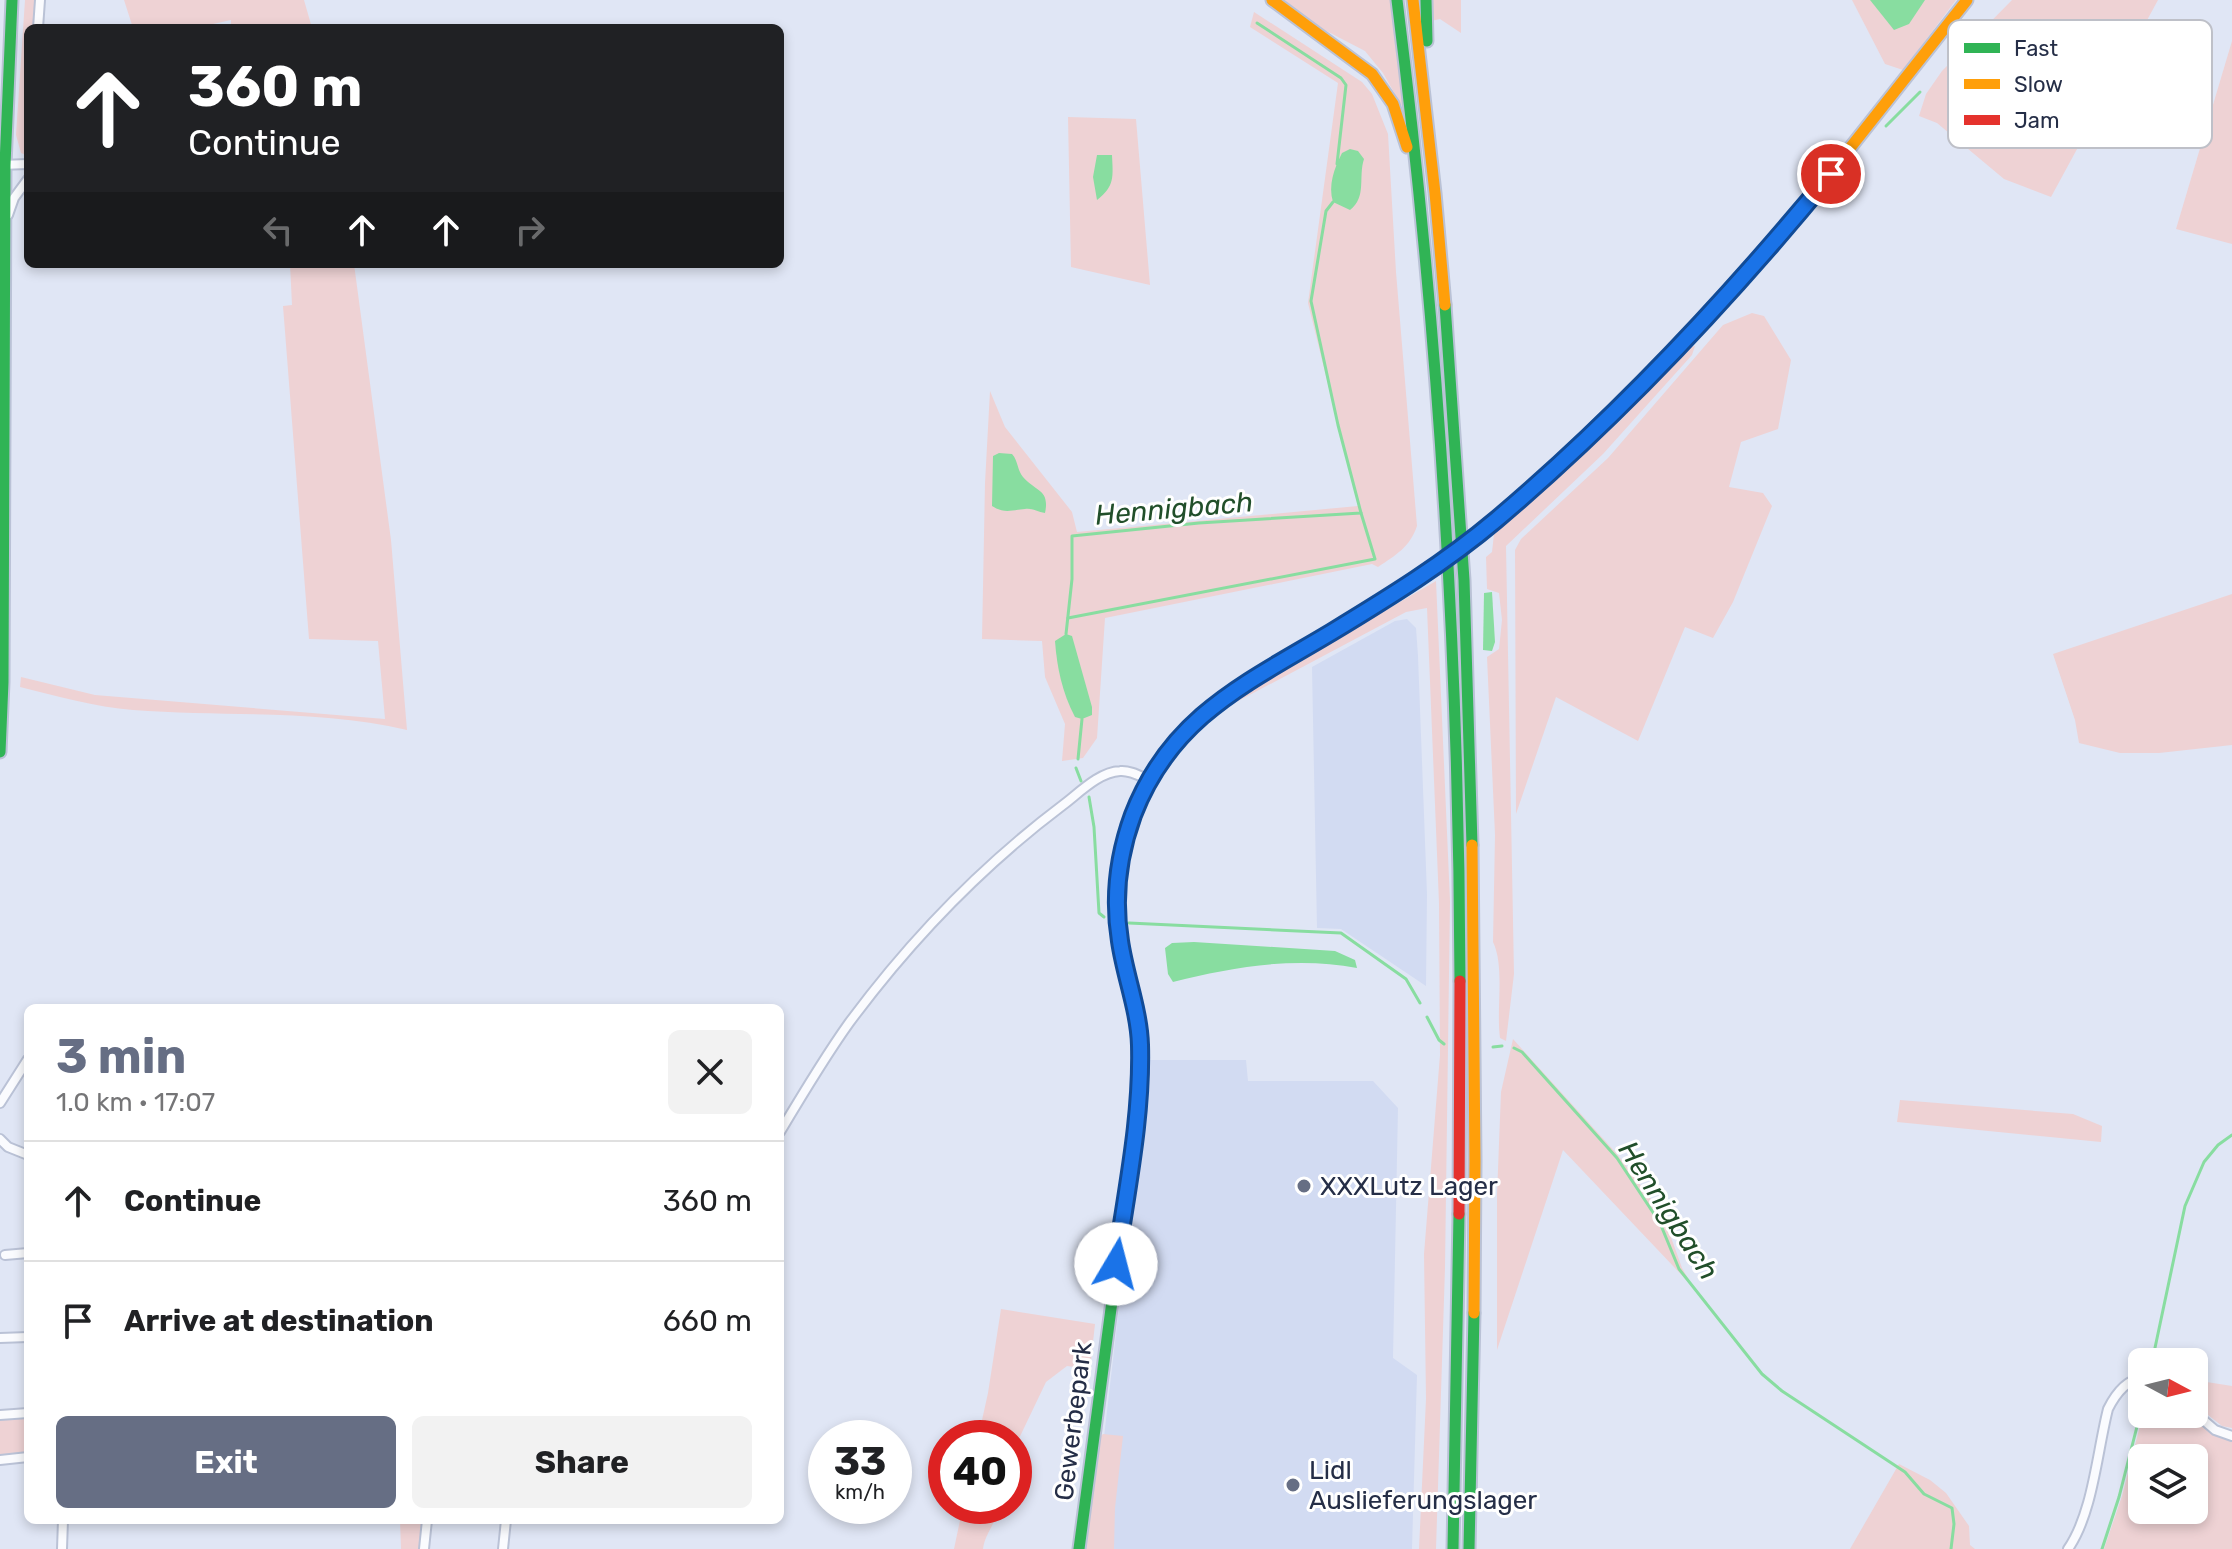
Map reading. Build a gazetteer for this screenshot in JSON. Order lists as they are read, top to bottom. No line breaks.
{"streets":{"main road":["Gewerbepark"]},"water":["Hennigbach"],"places":["XXXLutz Lager","Lidl Auslieferungslager"],"legend":["Fast","Slow","Jam"],"north":"right","page":{"turn":["360 m","Continue"],"heading":["3 min","1.0 km · 17:07"],"list":[{"name":"Continue","value":"360 m"},{"name":"Arrive at destination","value":"660 m"}],"buttons":["Exit","Share"],"speed":"33 km/h","limit":"40"}}
